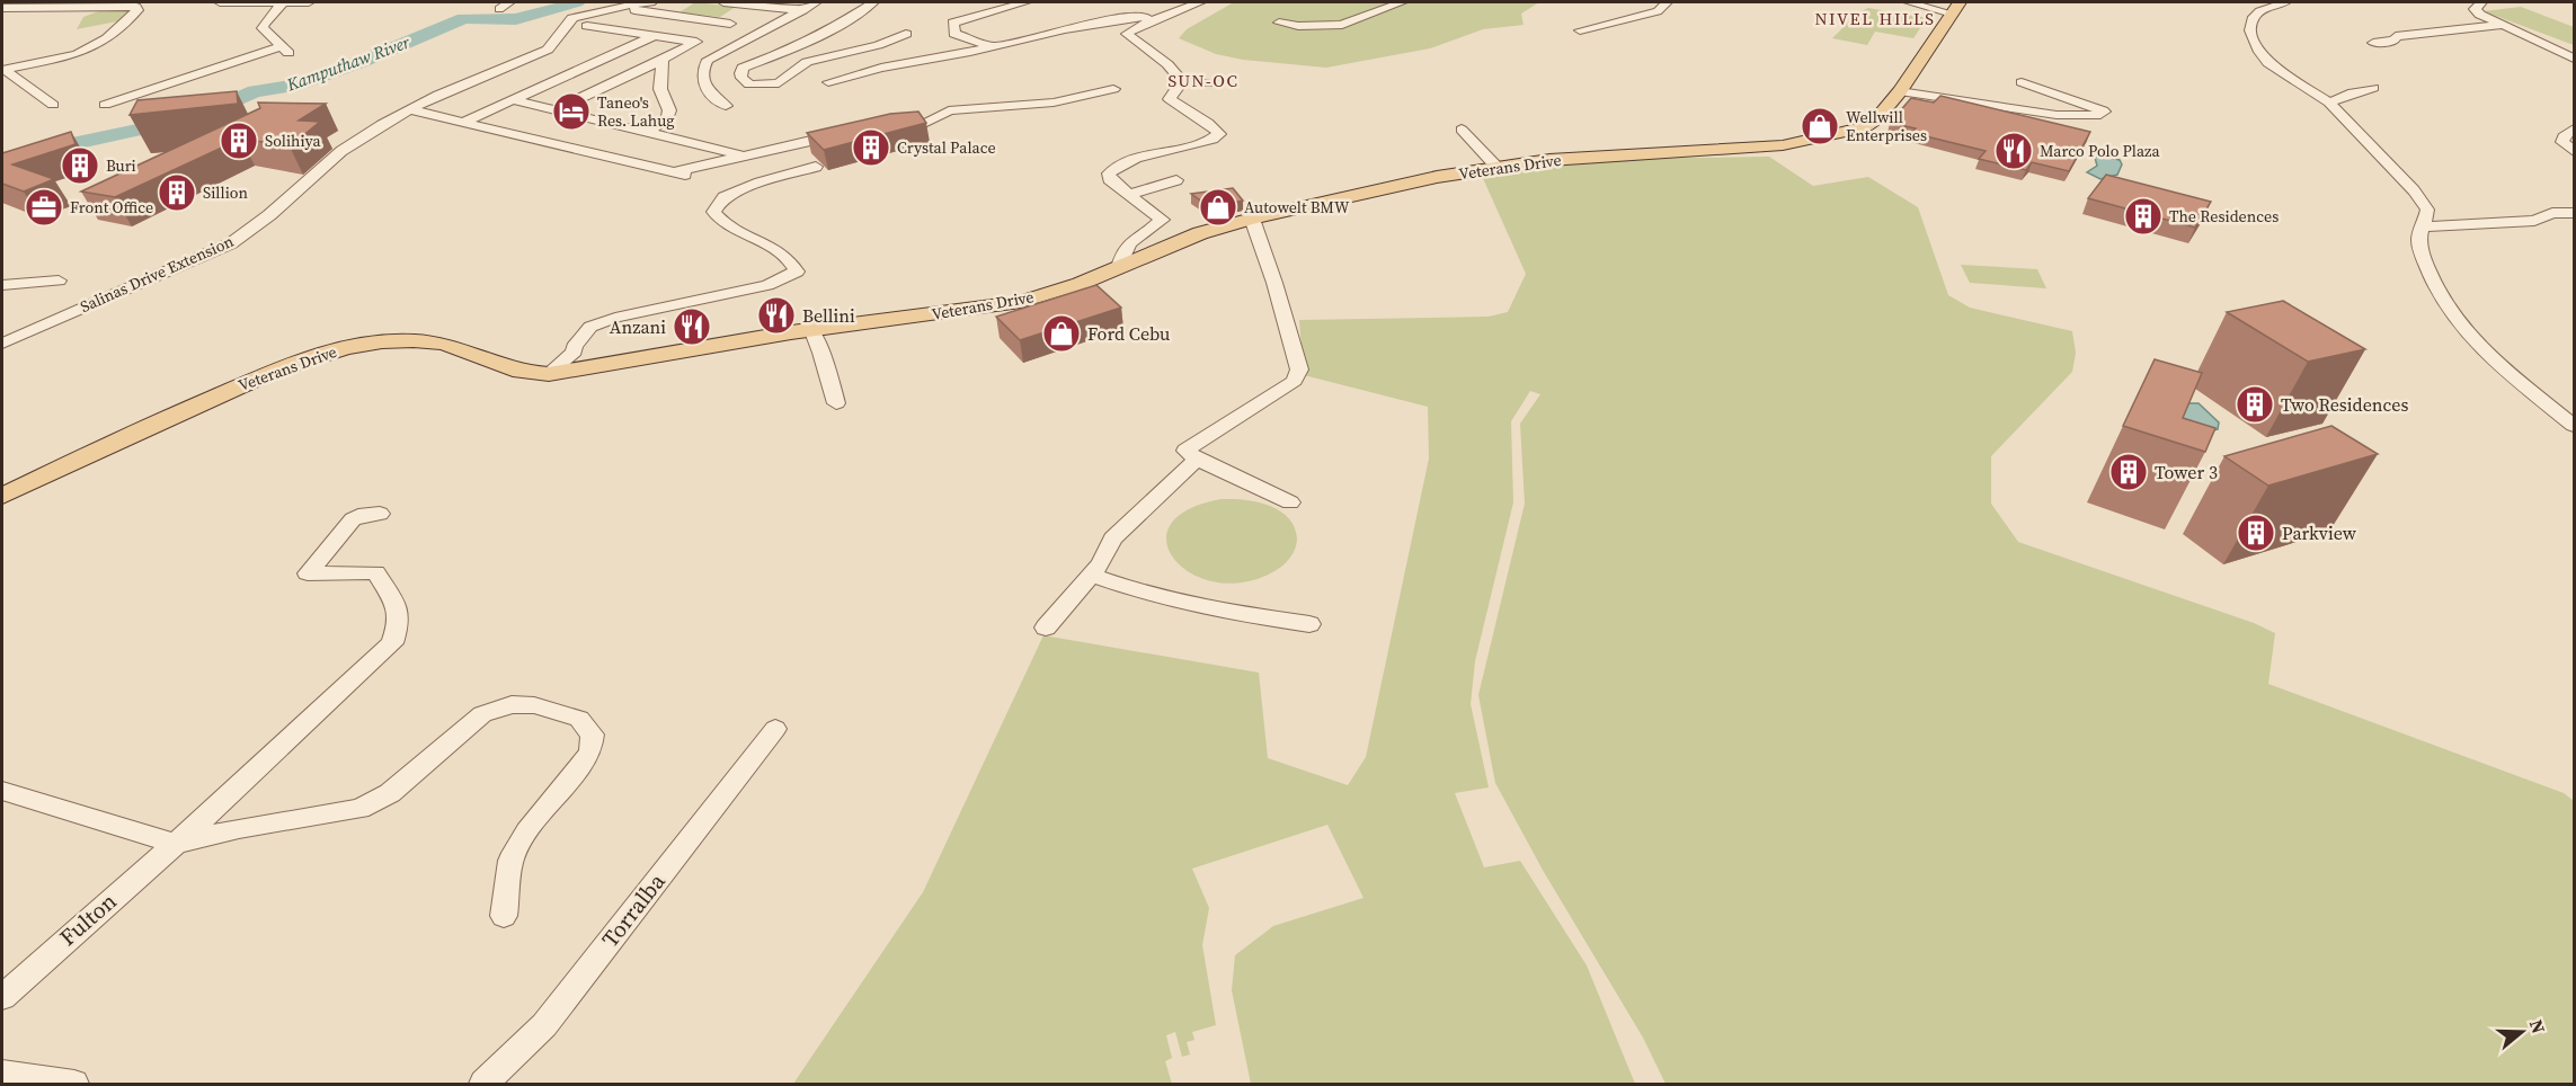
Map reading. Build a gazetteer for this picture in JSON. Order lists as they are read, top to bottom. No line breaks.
{"streets":{"main road":["Veterans Drive"],"street":["Salinas Drive Extension","Torralba","Fulton"]},"districts":["NIVEL HILLS","SUN-OC"],"water":["Kamputhaw River"],"places":{"hotel":["Taneo's Res. Lahug"],"shop":["Wellwill Enterprises","Autowelt BMW","Ford Cebu"],"building":["Solihiya","Crystal Palace","Buri","Sillion","The Residences","Two Residences","Tower 3","Parkview"],"restaurant":["Marco Polo Plaza","Bellini","Anzani"],"office":["Front Office"]},"north":"right"}
